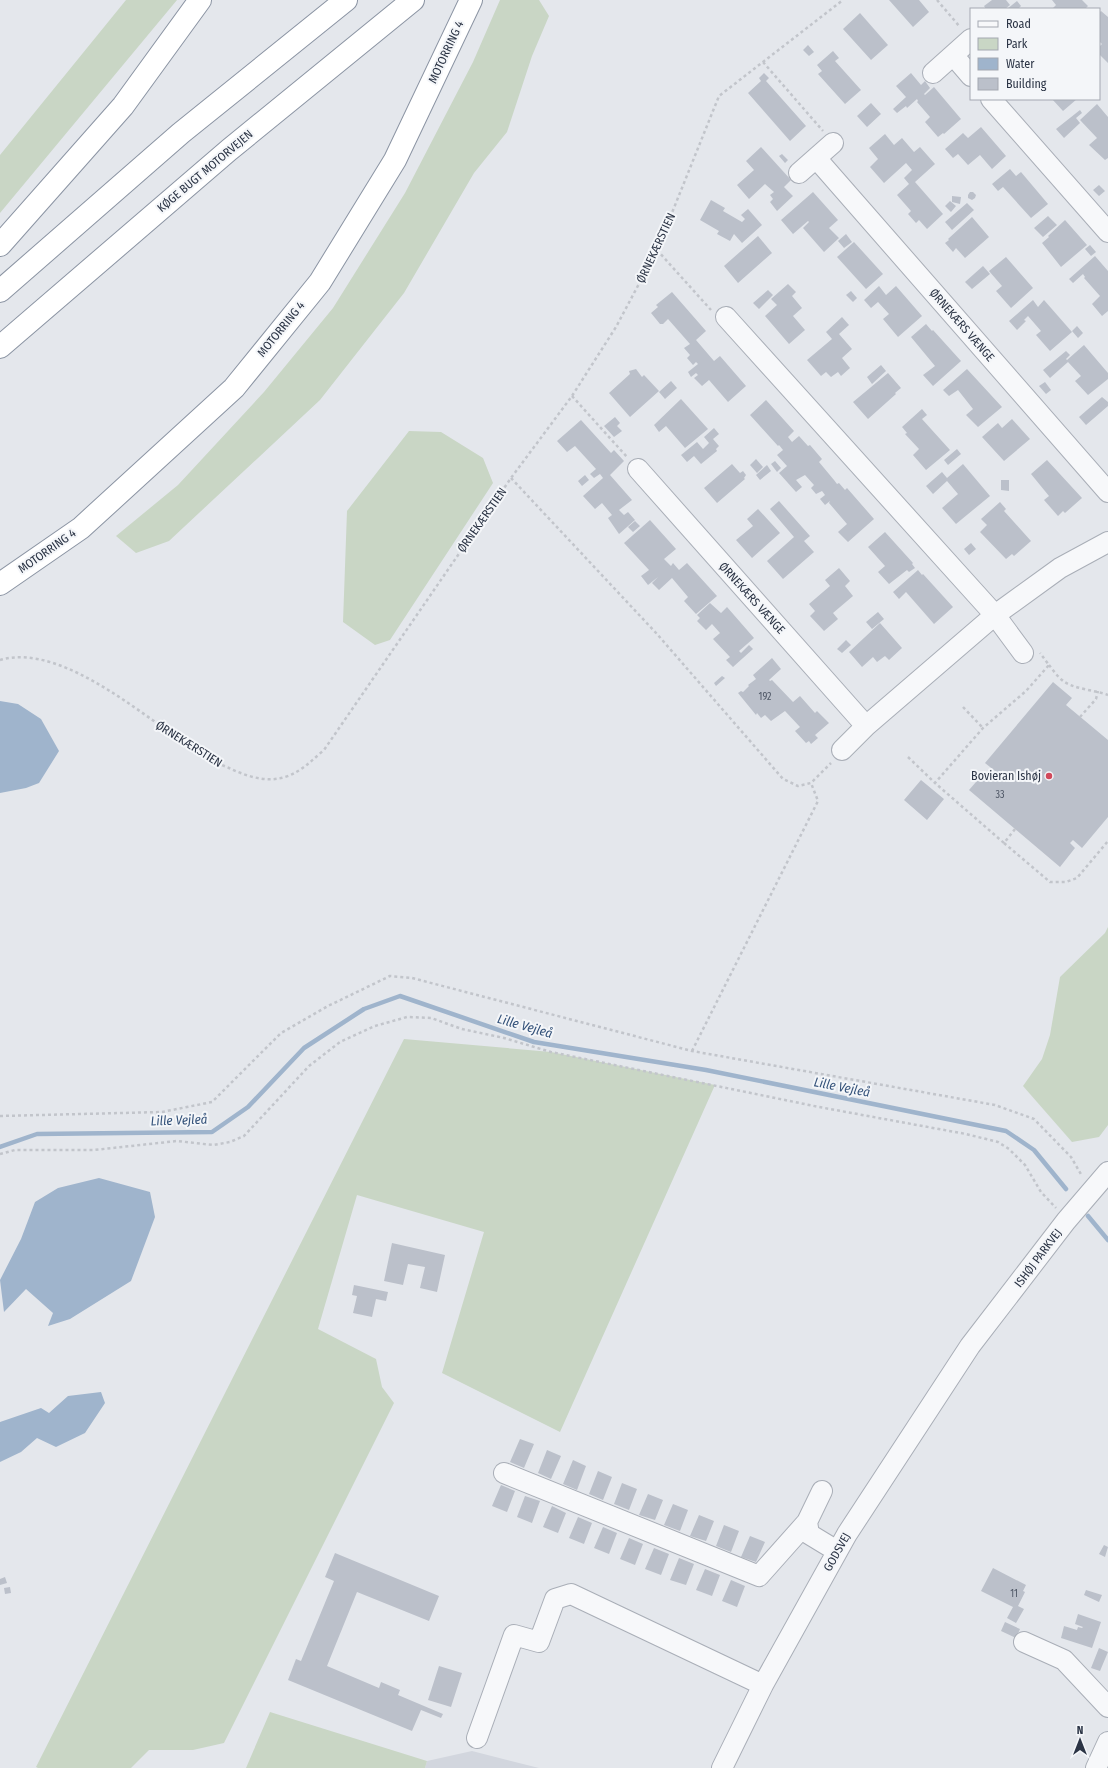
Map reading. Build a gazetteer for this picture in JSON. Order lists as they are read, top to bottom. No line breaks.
{"streets":{"highway":["MOTORRING 4","KØGE BUGT MOTORVEJEN"],"street":["ØRNEKÆRS VÆNGE","ISHØJ PARKVEJ","GODSVEJ"],"path":["ØRNEKÆRSTIEN"]},"crossings":[["ISHØJ PARKVEJ","GODSVEJ"]],"water":["Lille Vejleå"],"places":["Bovieran Ishøj"],"house_numbers":["192","33","11"],"legend":["Road","Park","Water","Building"],"north":"top"}
